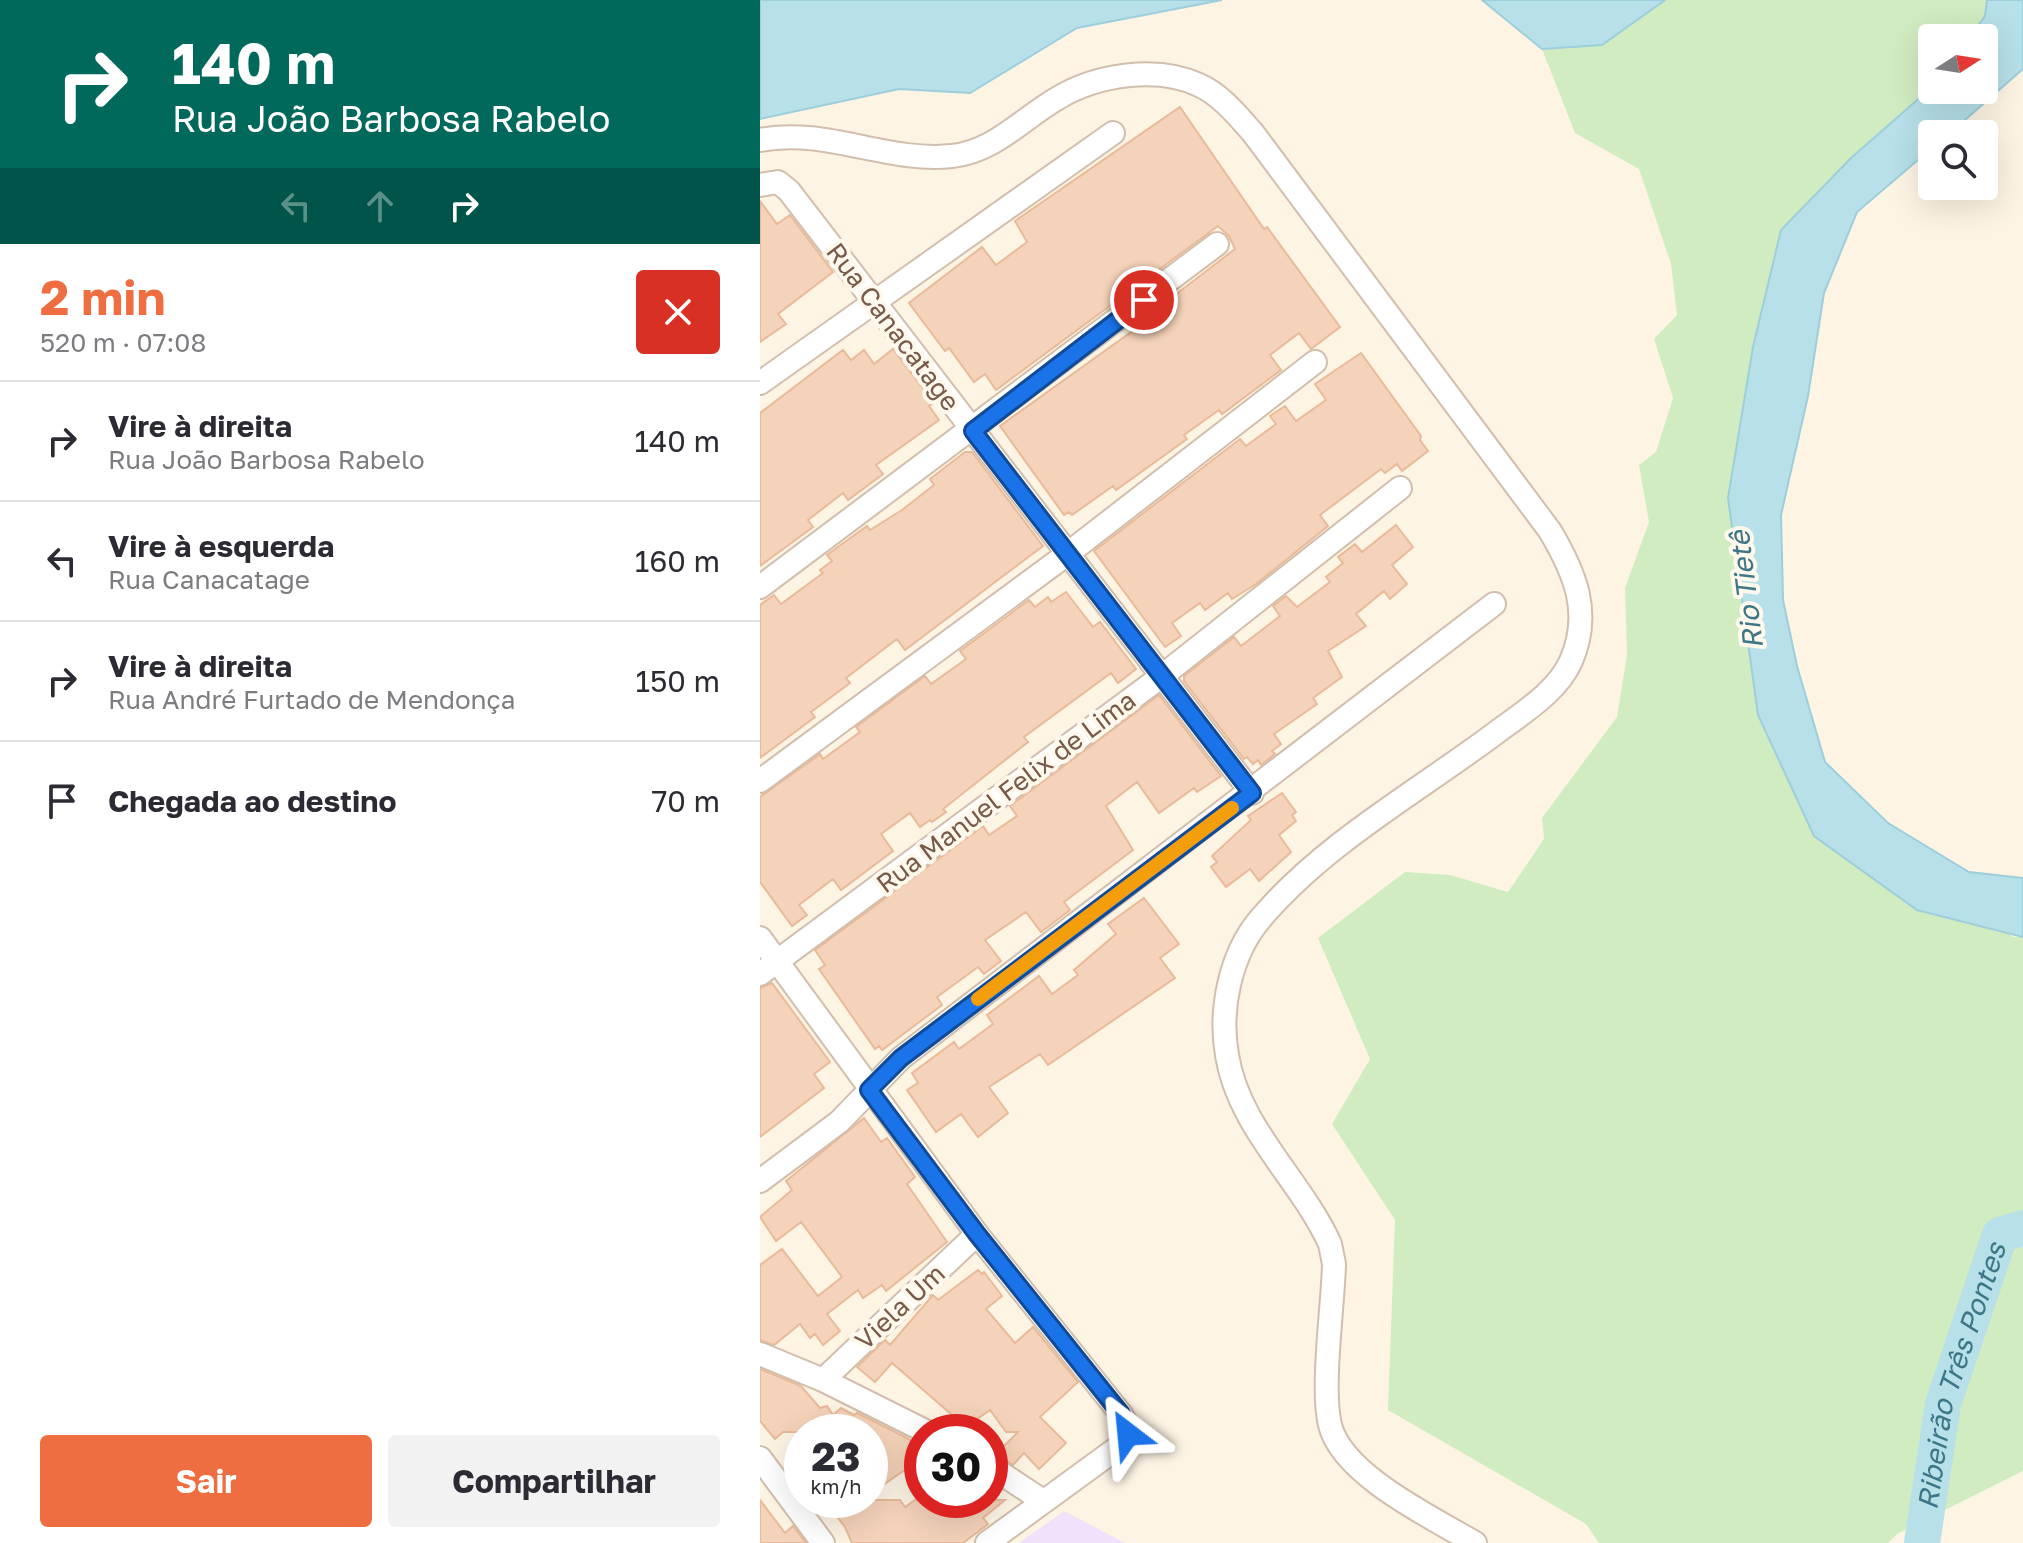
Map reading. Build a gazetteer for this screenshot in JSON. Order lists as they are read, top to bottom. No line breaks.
{"streets":{"street":["Rua Canacatage","Rua Manuel Felix de Lima","Viela Um"]},"crossings":[["Rua Canacatage","Rua Manuel Felix de Lima"]],"water":["Rio Tietê","Ribeirão Três Pontes"],"north":"right","page":{"turn":["140 m","Rua João Barbosa Rabelo"],"heading":["2 min","520 m · 07:08"],"list":[{"name":"Vire à direita","note":"Rua João Barbosa Rabelo","value":"140 m"},{"name":"Vire à esquerda","note":"Rua Canacatage","value":"160 m"},{"name":"Vire à direita","note":"Rua André Furtado de Mendonça","value":"150 m"},{"name":"Chegada ao destino","value":"70 m"}],"speed":"23 km/h","limit":"30","buttons":["Sair","Compartilhar"]}}
